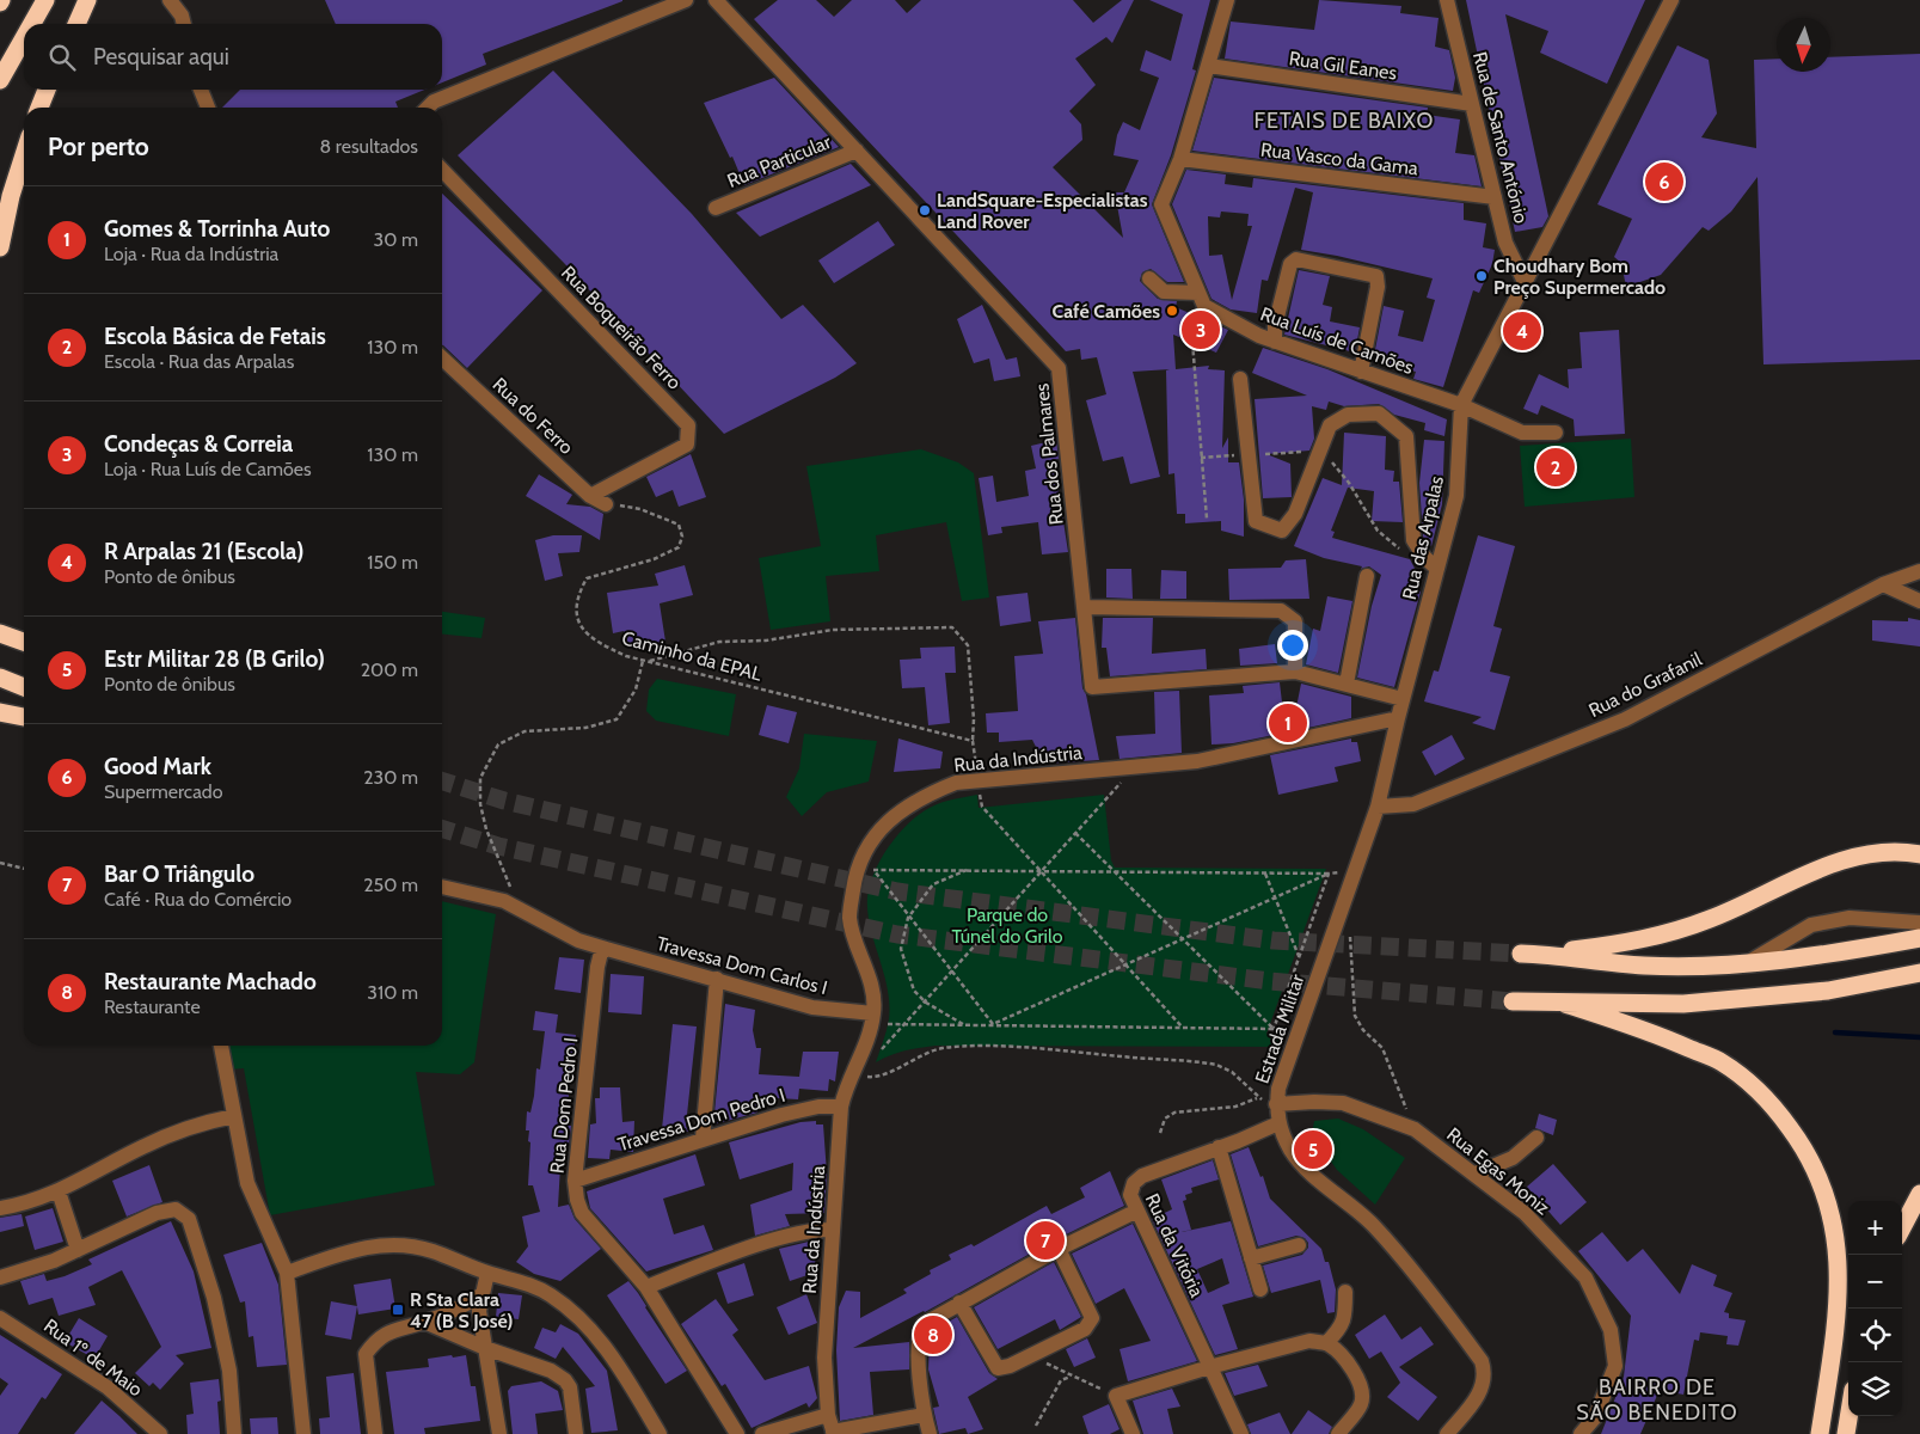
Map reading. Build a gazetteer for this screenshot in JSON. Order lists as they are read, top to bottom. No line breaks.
{"streets":{"street":["Rua Gil Eanes","Rua de Santo António","Rua Vasco da Gama","Rua Particular","Rua Boqueirão Ferro","Rua Luís de Camões","Rua do Ferro","Rua dos Palmares","Rua das Arpalas","Rua do Grafanil","Rua da Indústria","Travessa Dom Carlos I","Estrada Militar","Rua Dom Pedro I","Travessa Dom Pedro I","Rua Egas Moniz","Rua da Vitória","Rua 1º de Maio"],"path":["Caminho da EPAL"]},"crossings":[["Rua Gil Eanes","Rua de Santo António"],["Rua de Santo António","Rua Vasco da Gama"],["Rua de Santo António","Rua das Arpalas"],["Rua Particular","Rua dos Palmares"],["Rua Boqueirão Ferro","Rua do Ferro"],["Rua Luís de Camões","Rua das Arpalas"],["Rua do Ferro","Caminho da EPAL"],["Rua dos Palmares","Rua das Arpalas"],["Rua das Arpalas","Rua do Grafanil"],["Rua das Arpalas","Rua da Indústria"],["Rua das Arpalas","Estrada Militar"],["Rua do Grafanil","Estrada Militar"],["Rua da Indústria","Travessa Dom Carlos I"],["Rua da Indústria","Travessa Dom Pedro I"],["Travessa Dom Carlos I","Rua Dom Pedro I"],["Estrada Militar","Rua Egas Moniz"],["Estrada Militar","Rua da Vitória"],["Rua Dom Pedro I","Travessa Dom Pedro I"]],"districts":["FETAIS DE BAIXO","BAIRRO DE SÃO BENEDITO"],"parks":["Parque do Túnel do Grilo"],"places":{"other":["LandSquare-Especialistas Land Rover","Choudhary Bom Preço Supermercado","Café Camões"],"transit":["R Sta Clara 47 (B S José)"]},"north":"bottom","page":{"search":"Pesquisar aqui","heading":["Por perto","8 resultados"],"pins":["6","3","4","2","1","5","7","8"],"list":[{"mark":"1","name":"Gomes & Torrinha Auto","note":"Loja · Rua da Indústria","value":"30 m"},{"mark":"2","name":"Escola Básica de Fetais","note":"Escola · Rua das Arpalas","value":"130 m"},{"mark":"3","name":"Condeças & Correia","note":"Loja · Rua Luís de Camões","value":"130 m"},{"mark":"4","name":"R Arpalas 21 (Escola)","note":"Ponto de ônibus","value":"150 m"},{"mark":"5","name":"Estr Militar 28 (B Grilo)","note":"Ponto de ônibus","value":"200 m"},{"mark":"6","name":"Good Mark","note":"Supermercado","value":"230 m"},{"mark":"7","name":"Bar O Triângulo","note":"Café · Rua do Comércio","value":"250 m"},{"mark":"8","name":"Restaurante Machado","note":"Restaurante","value":"310 m"}],"map_buttons":["+","−"]}}
